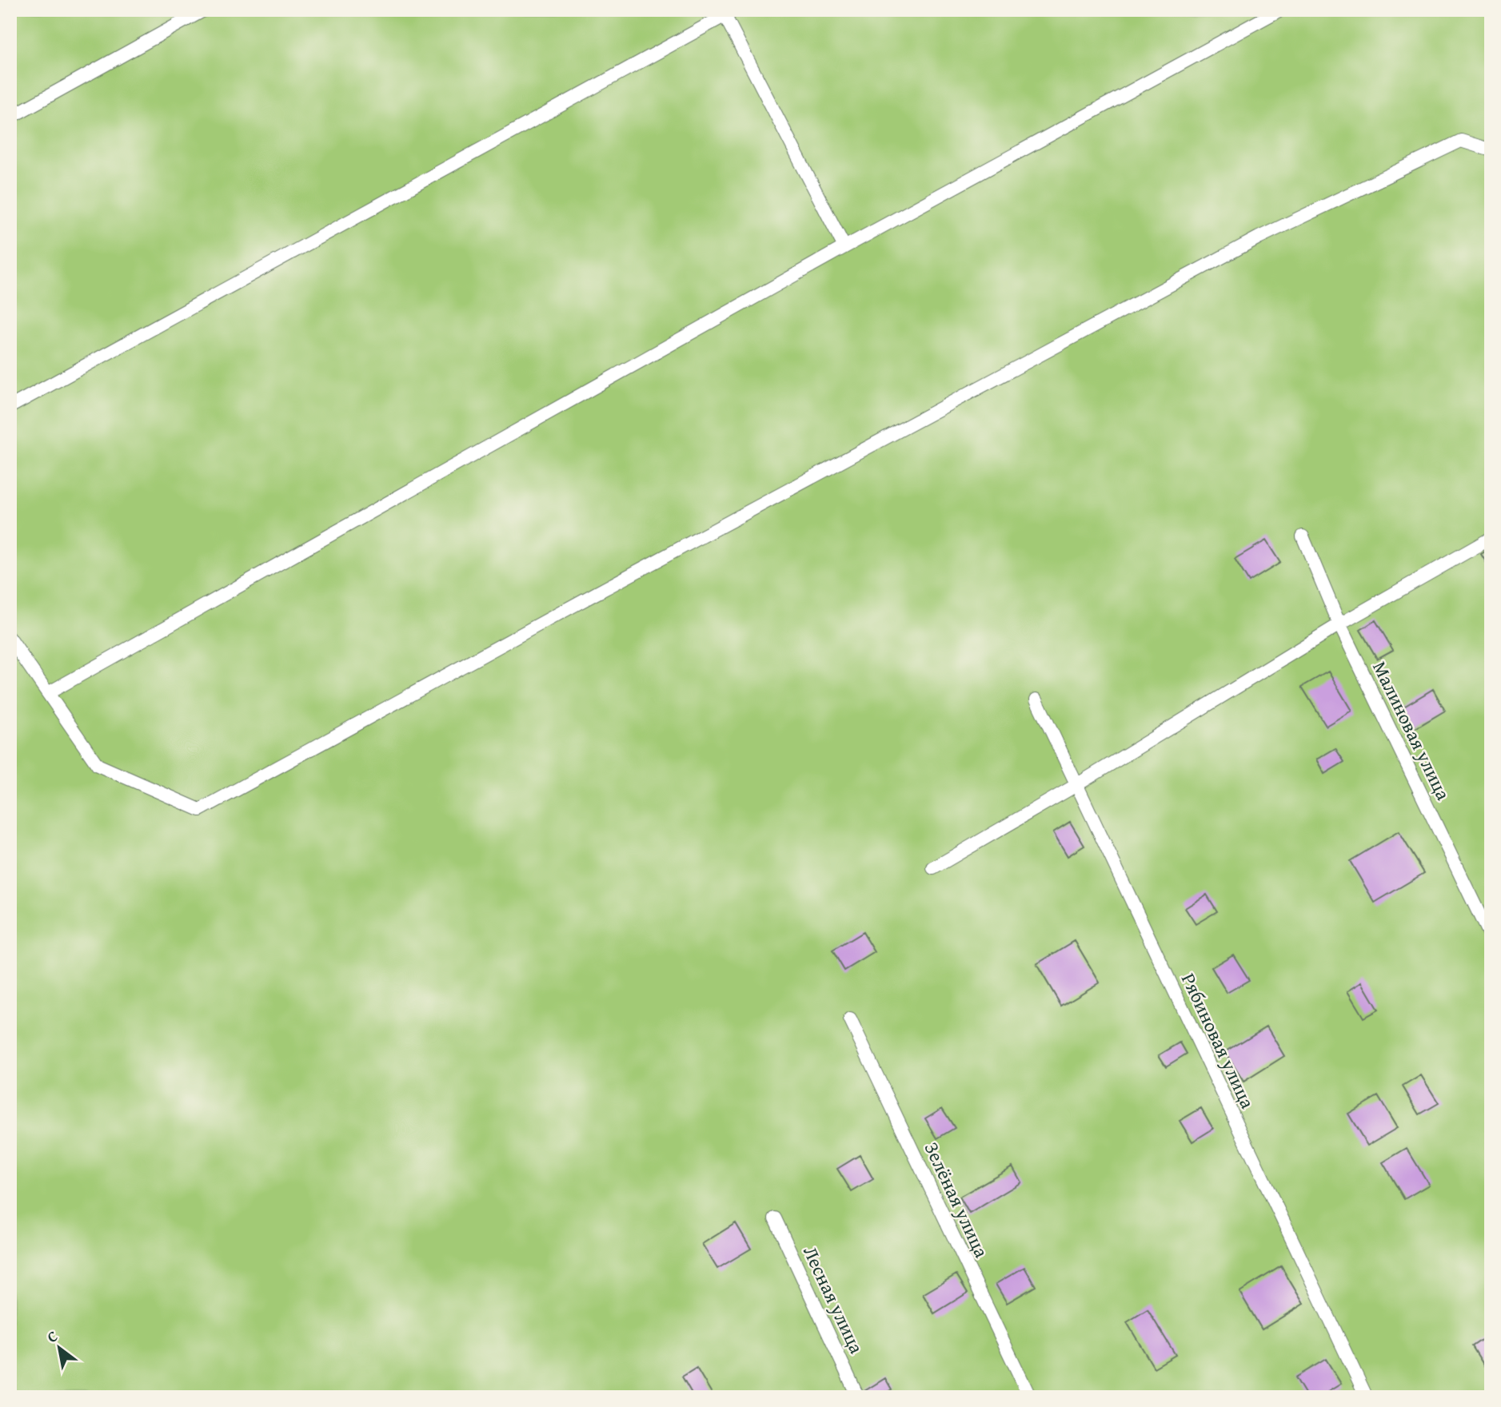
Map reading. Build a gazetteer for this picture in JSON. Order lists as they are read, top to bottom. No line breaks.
{"streets":{"lane":["Малиновая улица","Рябиновая улица","Зелёная улица","Лесная улица"]},"north":"top left"}
